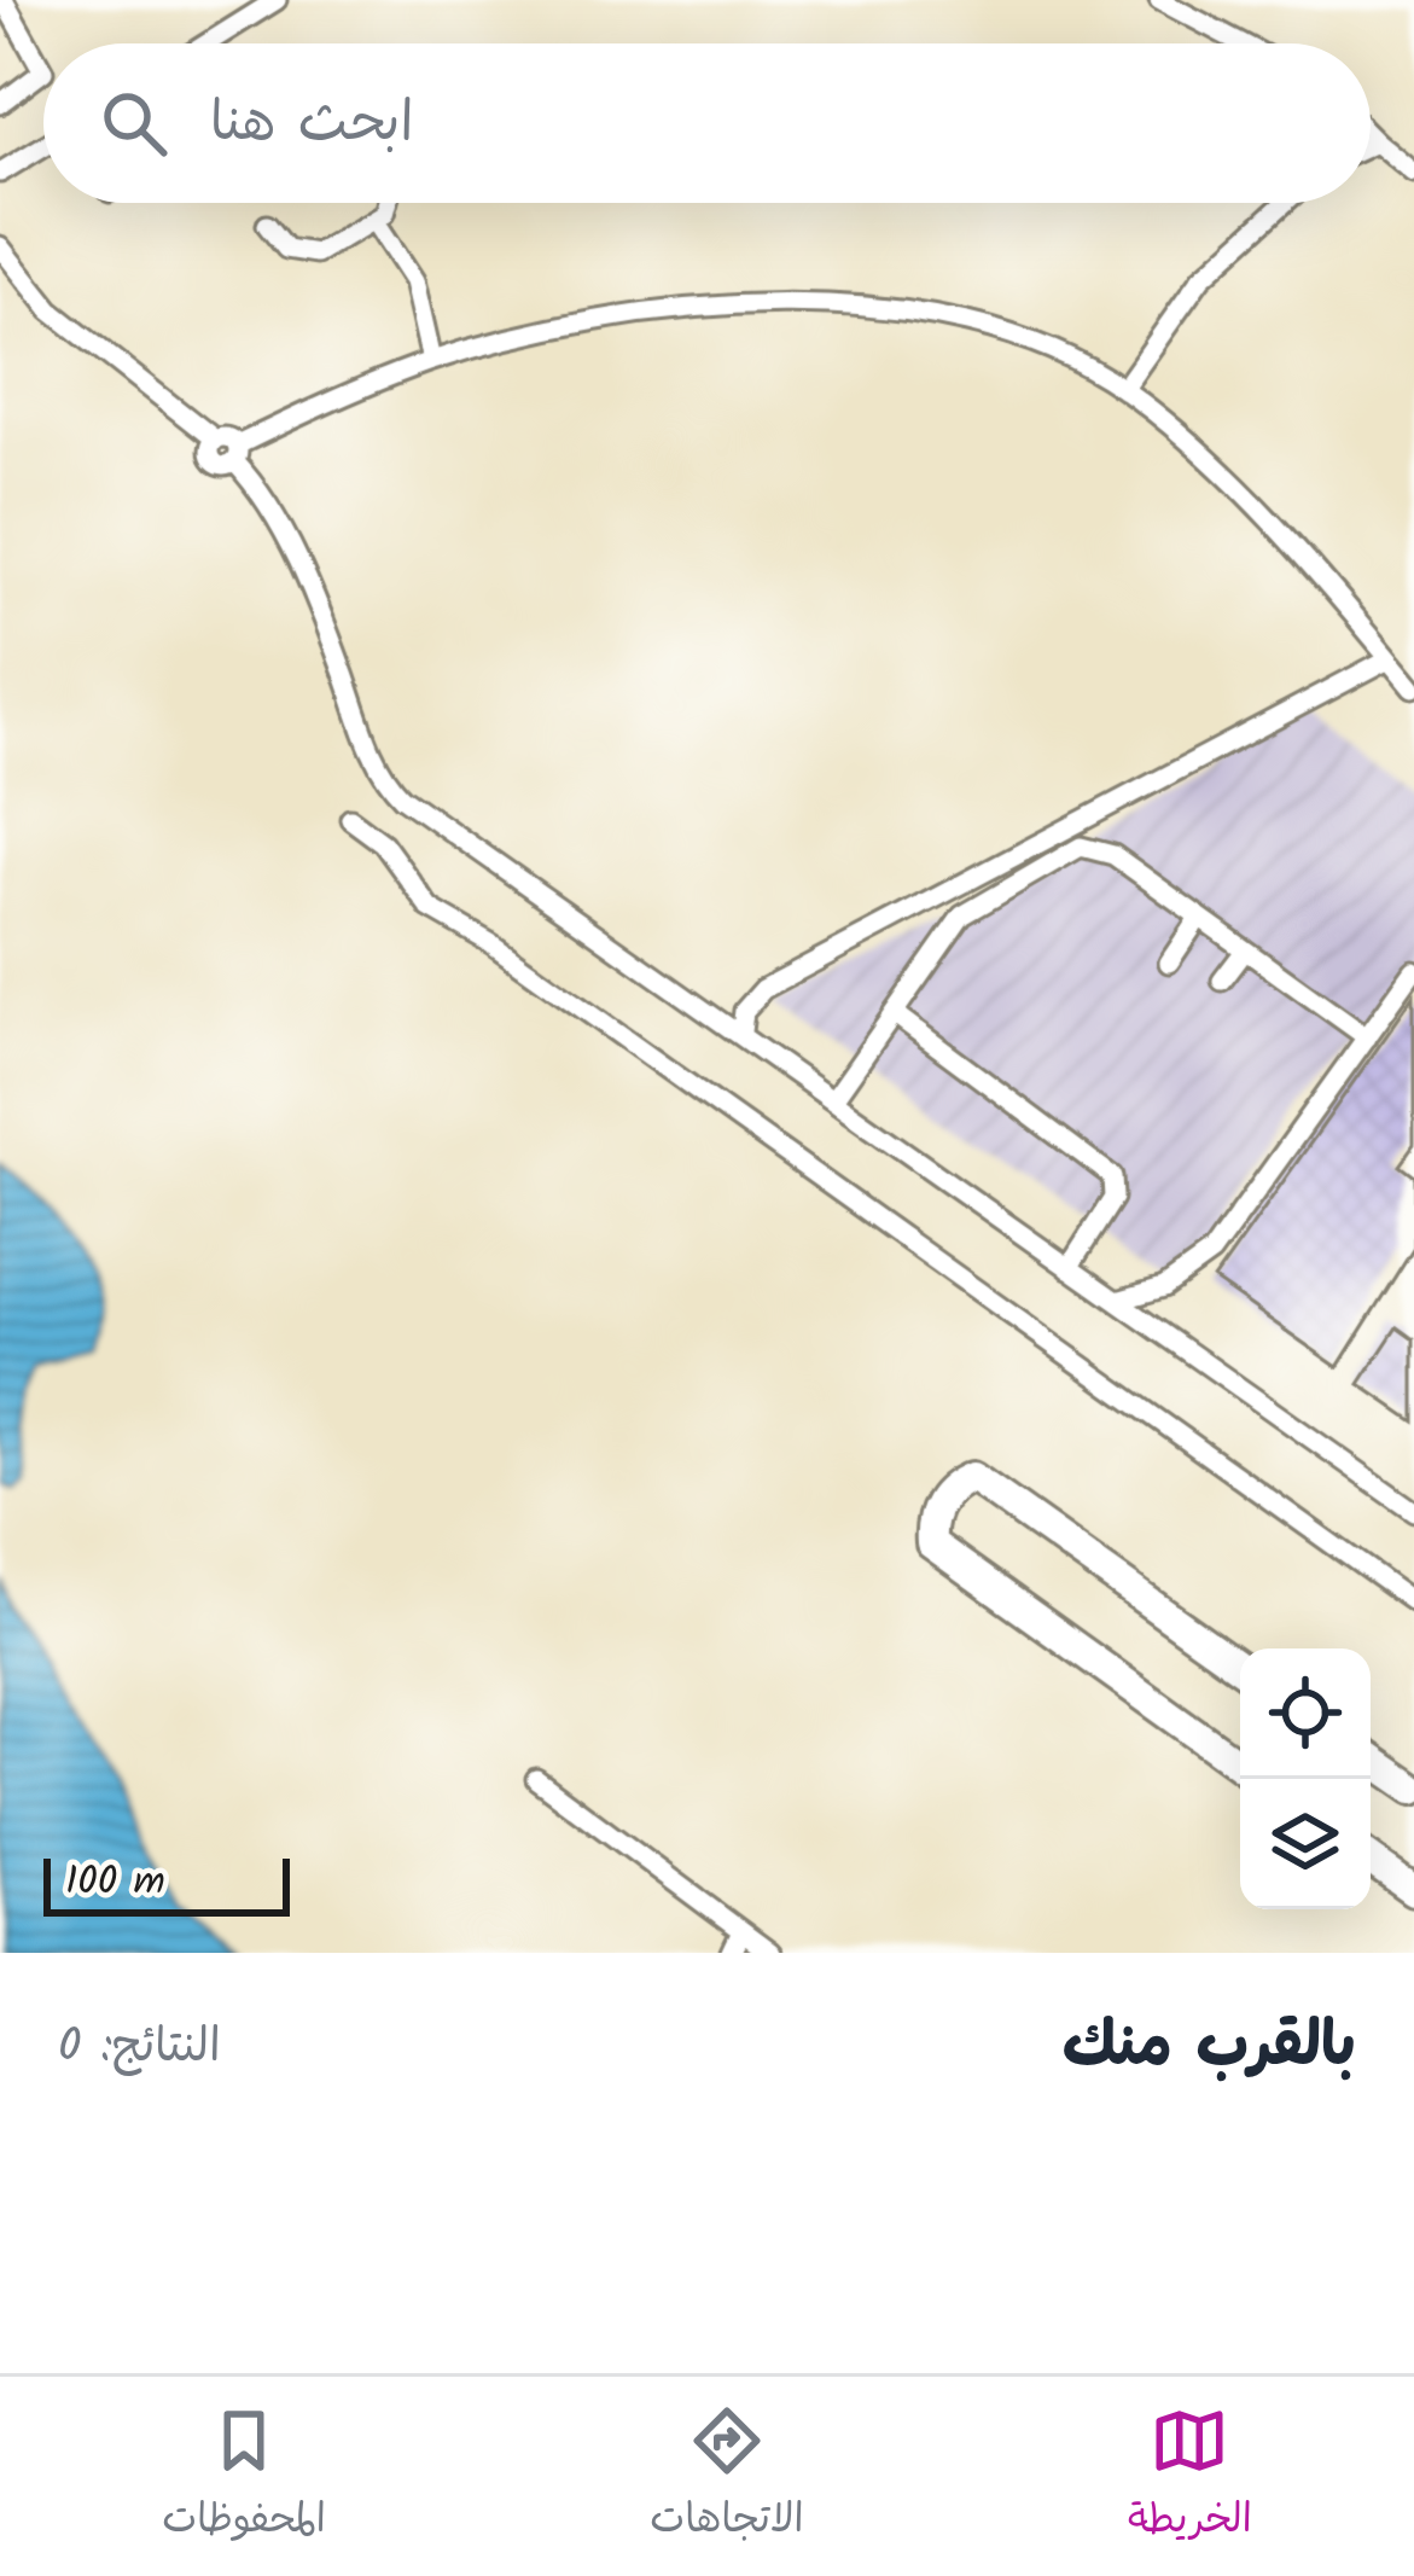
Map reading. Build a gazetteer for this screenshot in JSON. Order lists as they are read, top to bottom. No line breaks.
{"scale_bar":"100 m","page":{"search":"ابحث هنا","scale":"100 m","heading":["بالقرب منك","النتائج: 0"],"nav":["الخريطة","الاتجاهات","المحفوظات"]}}
